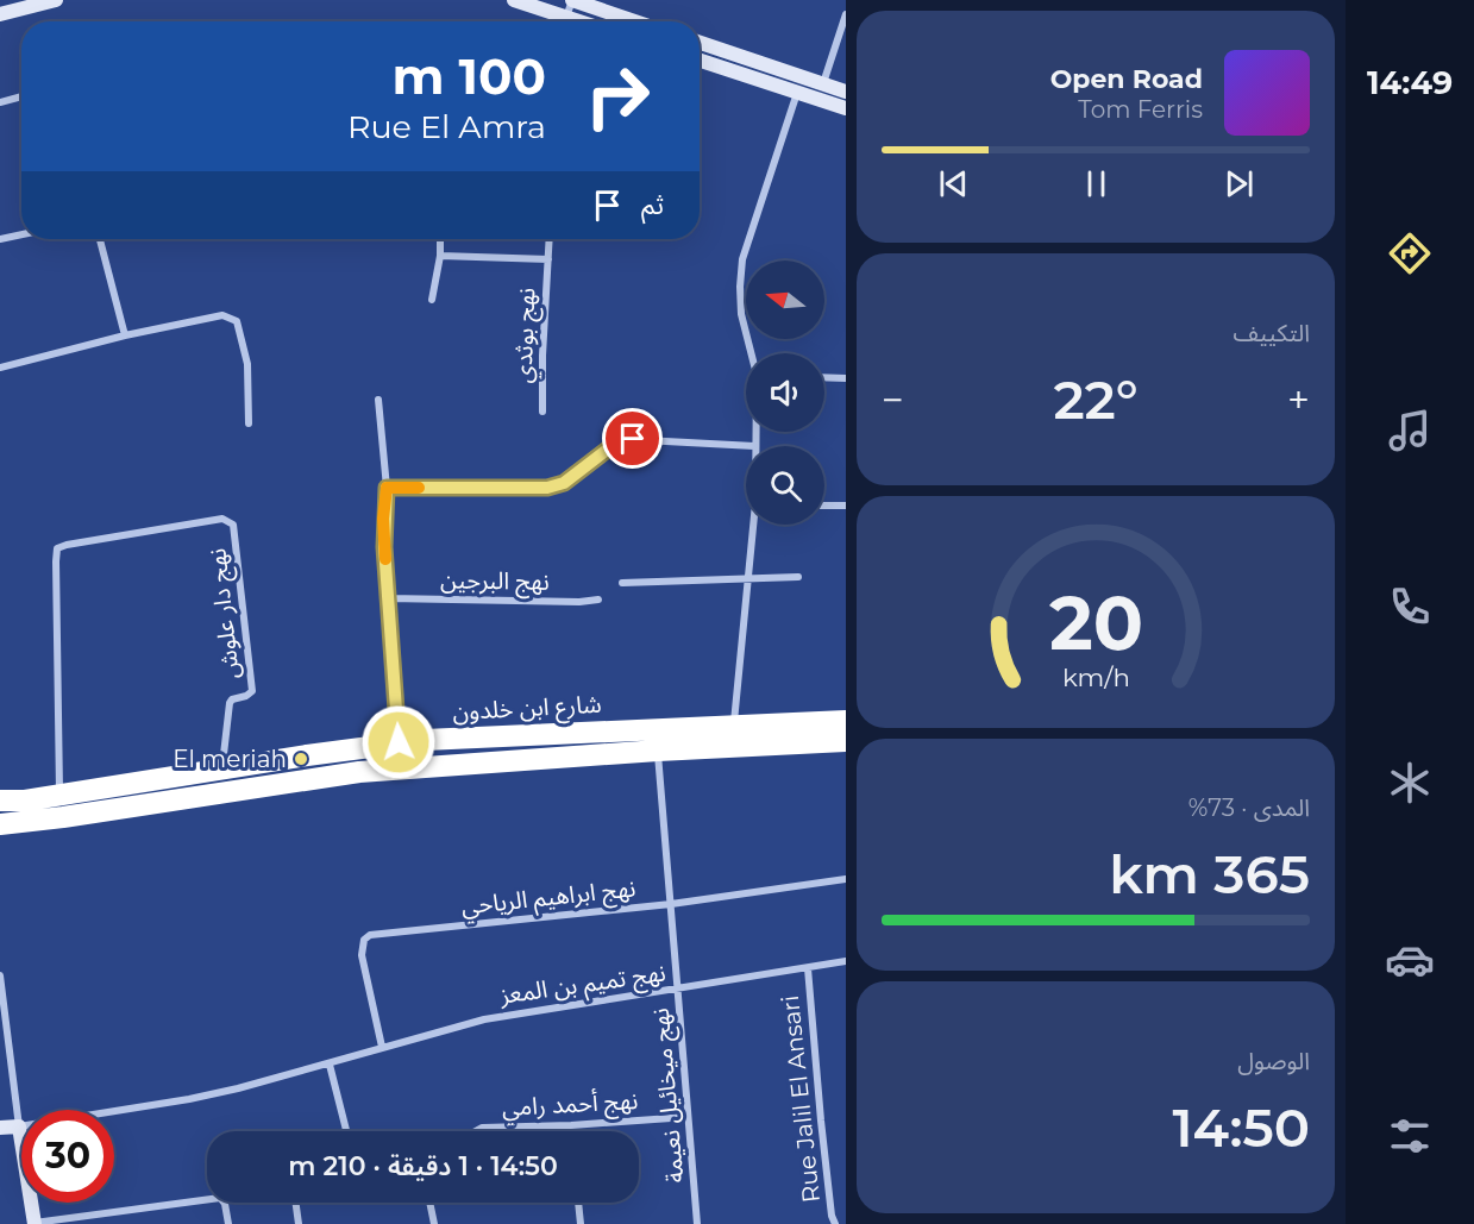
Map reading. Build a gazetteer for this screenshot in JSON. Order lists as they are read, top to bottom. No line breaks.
{"streets":{"highway":["شارع ابن خلدون"],"street":["نهج بوثدي","نهج البرجين","نهج دار علوش","نهج ابراهيم الرياحي","نهج تميم بن المعز","نهج ميخائيل نعيمة","Rue Jalil El Ansari","نهج أحمد رامي"]},"crossings":[["نهج دار علوش","شارع ابن خلدون"],["نهج ابراهيم الرياحي","نهج تميم بن المعز"],["نهج ابراهيم الرياحي","نهج ميخائيل نعيمة"],["نهج تميم بن المعز","نهج ميخائيل نعيمة"],["نهج تميم بن المعز","Rue Jalil El Ansari"],["نهج ميخائيل نعيمة","نهج أحمد رامي"]],"places":["El meriah"],"north":"left","page":{"tabs":"14:49","turn":["100 m","Rue El Amra"],"song":["Open Road","Tom Ferris"],"then":"ثم","tile":["التكييف",["المدى · 73%","365 km"],["الوصول","14:50"]],"heat":["−","22°","+"],"limit":"30","trip":"14:50 · 1 دقيقة · 210 m","gauge":["20","km/h"]}}
